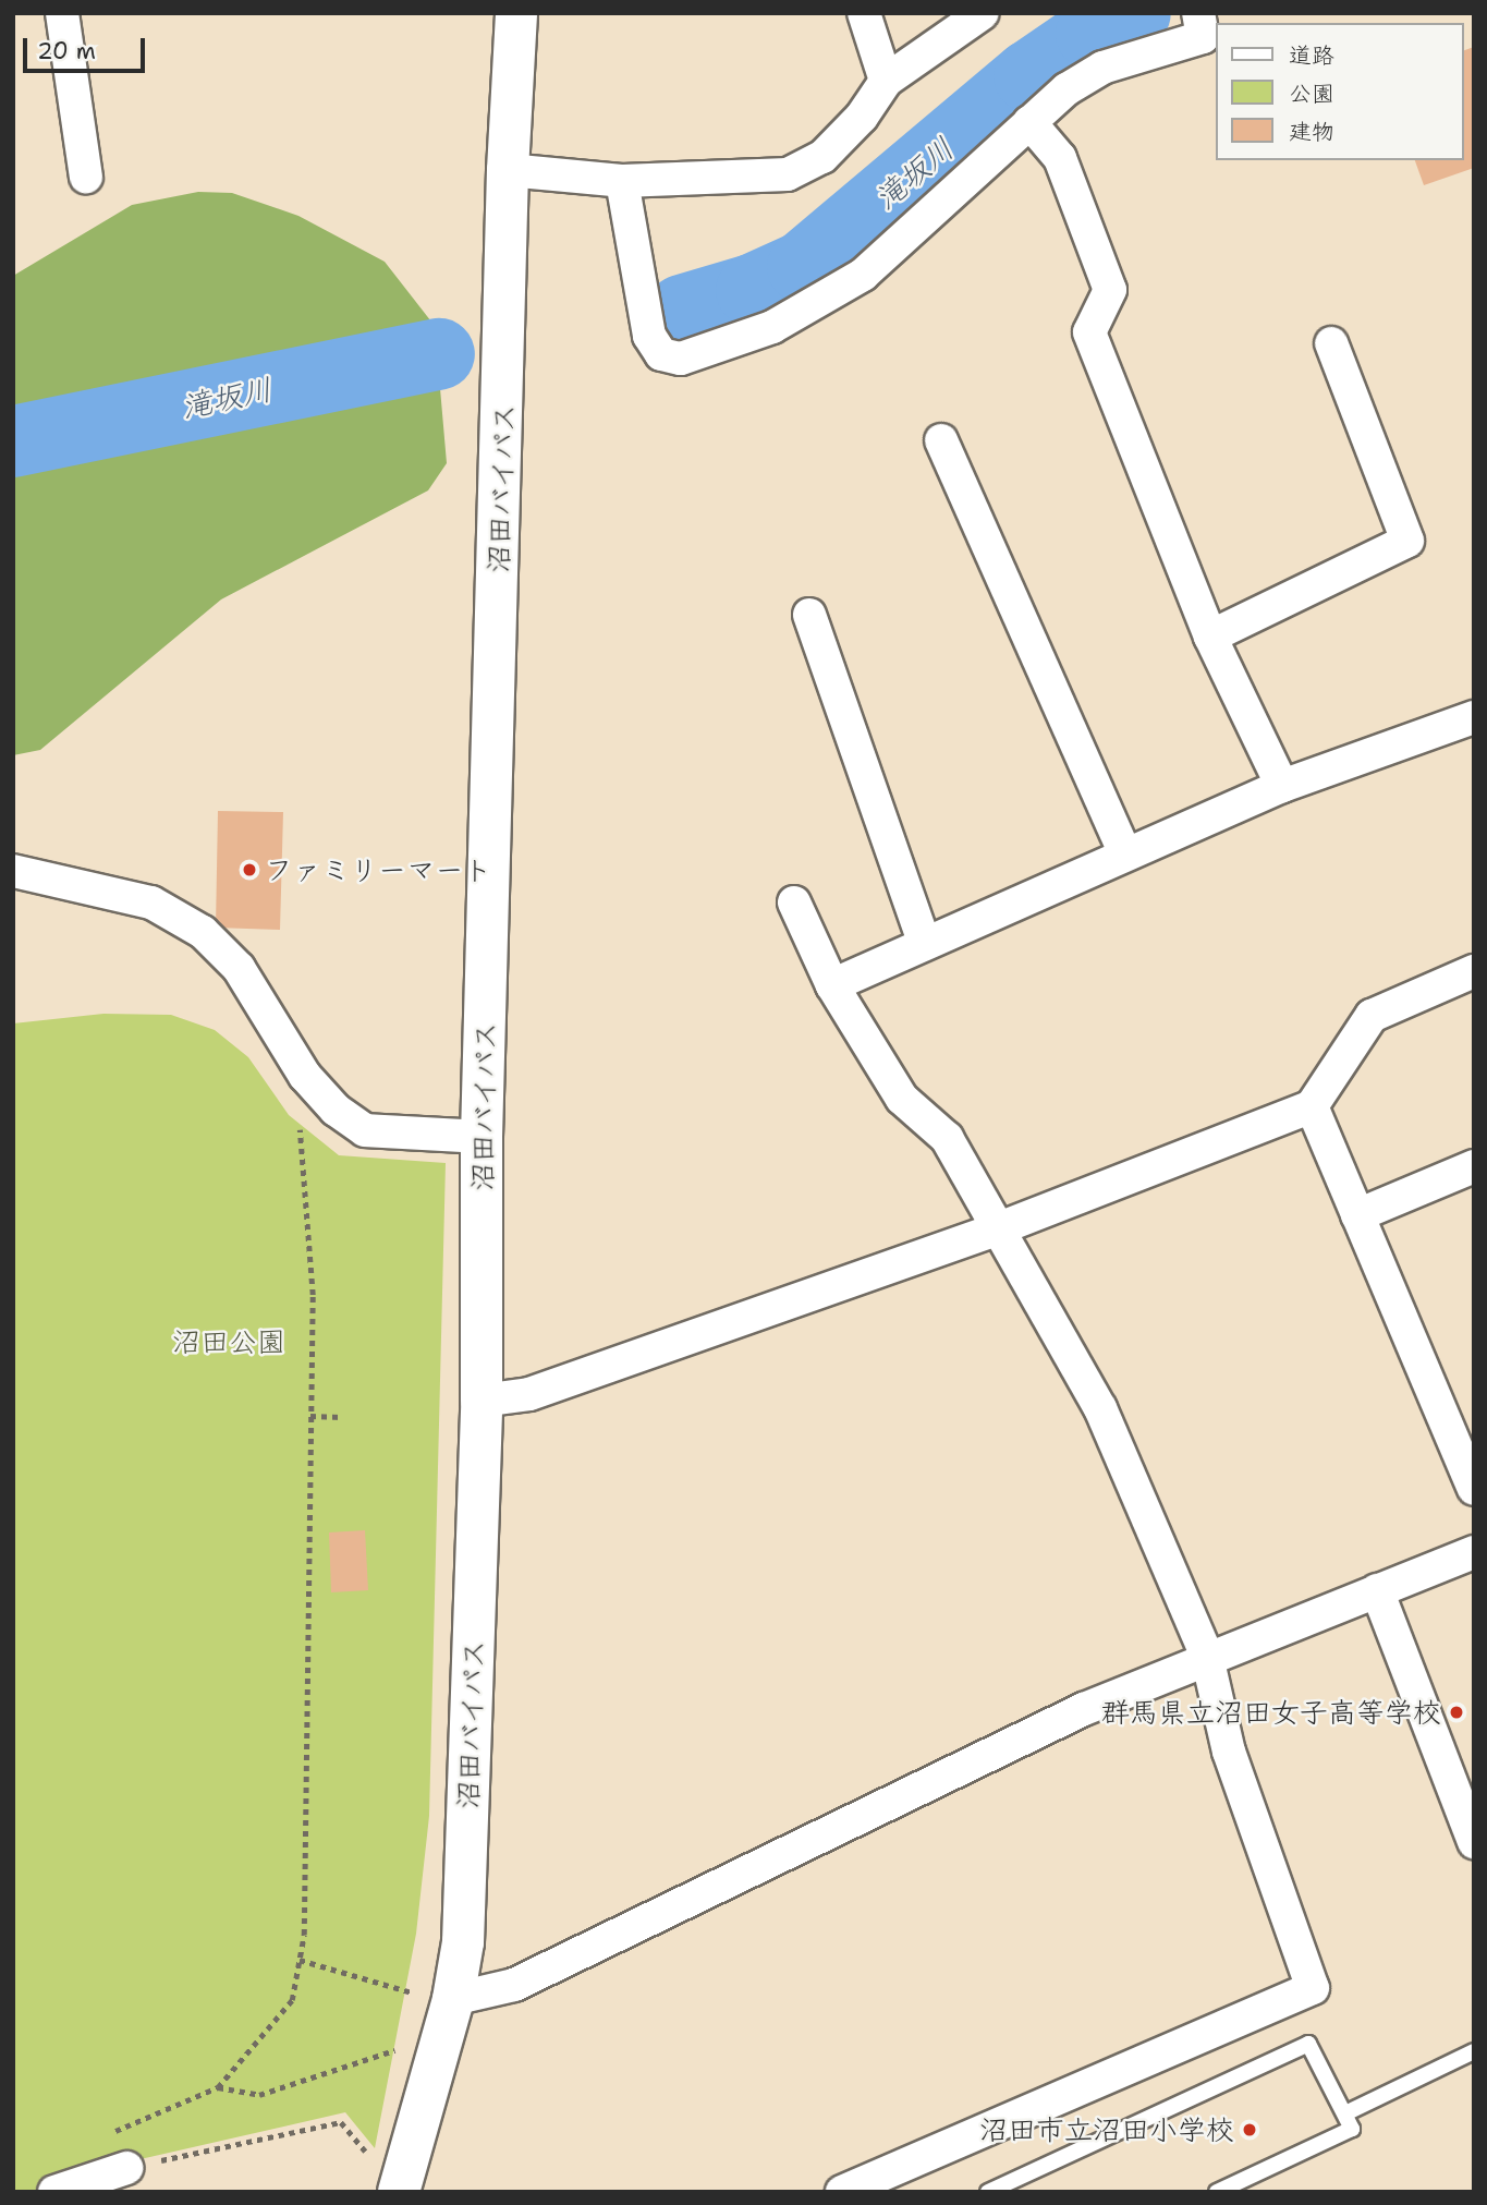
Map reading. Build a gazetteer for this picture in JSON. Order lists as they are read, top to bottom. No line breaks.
{"streets":{"street":["沼田バイパス"]},"water":["滝坂川"],"parks":["沼田公園"],"places":["ファミリーマート","群馬県立沼田女子高等学校","沼田市立沼田小学校"],"legend":["道路","公園","建物"],"scale_bar":"20 m"}
